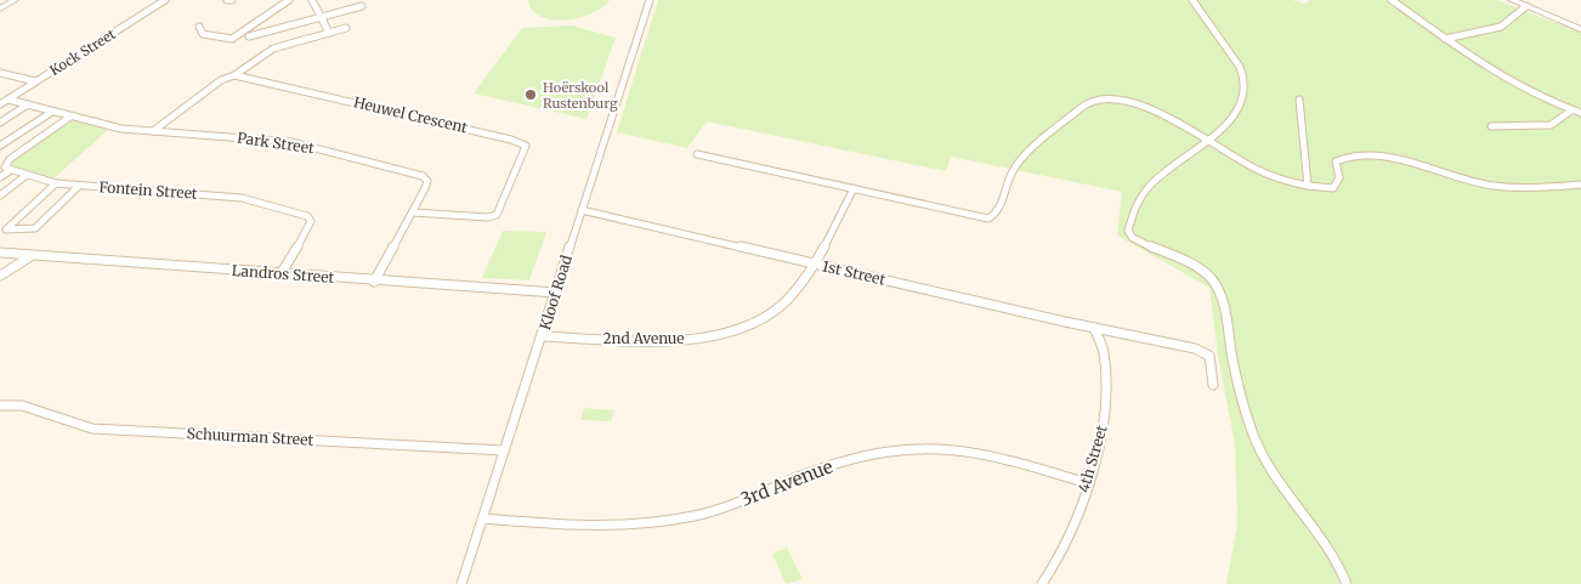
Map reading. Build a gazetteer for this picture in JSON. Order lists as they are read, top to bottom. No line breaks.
{"streets":{"street":["Kock Street","Heuwel Crescent","Park Street","Fontein Street","1st Street","Landros Street","Kloof Road","2nd Avenue","Schuurman Street","4th Street","3rd Avenue"]},"crossings":[["Kock Street","Park Street"],["Heuwel Crescent","Park Street"],["Park Street","Landros Street"],["Fontein Street","Landros Street"],["1st Street","Kloof Road"],["1st Street","2nd Avenue"],["1st Street","4th Street"],["Landros Street","Kloof Road"],["Kloof Road","2nd Avenue"],["Kloof Road","Schuurman Street"],["Kloof Road","3rd Avenue"],["4th Street","3rd Avenue"]],"places":["Hoërskool Rustenburg"]}
